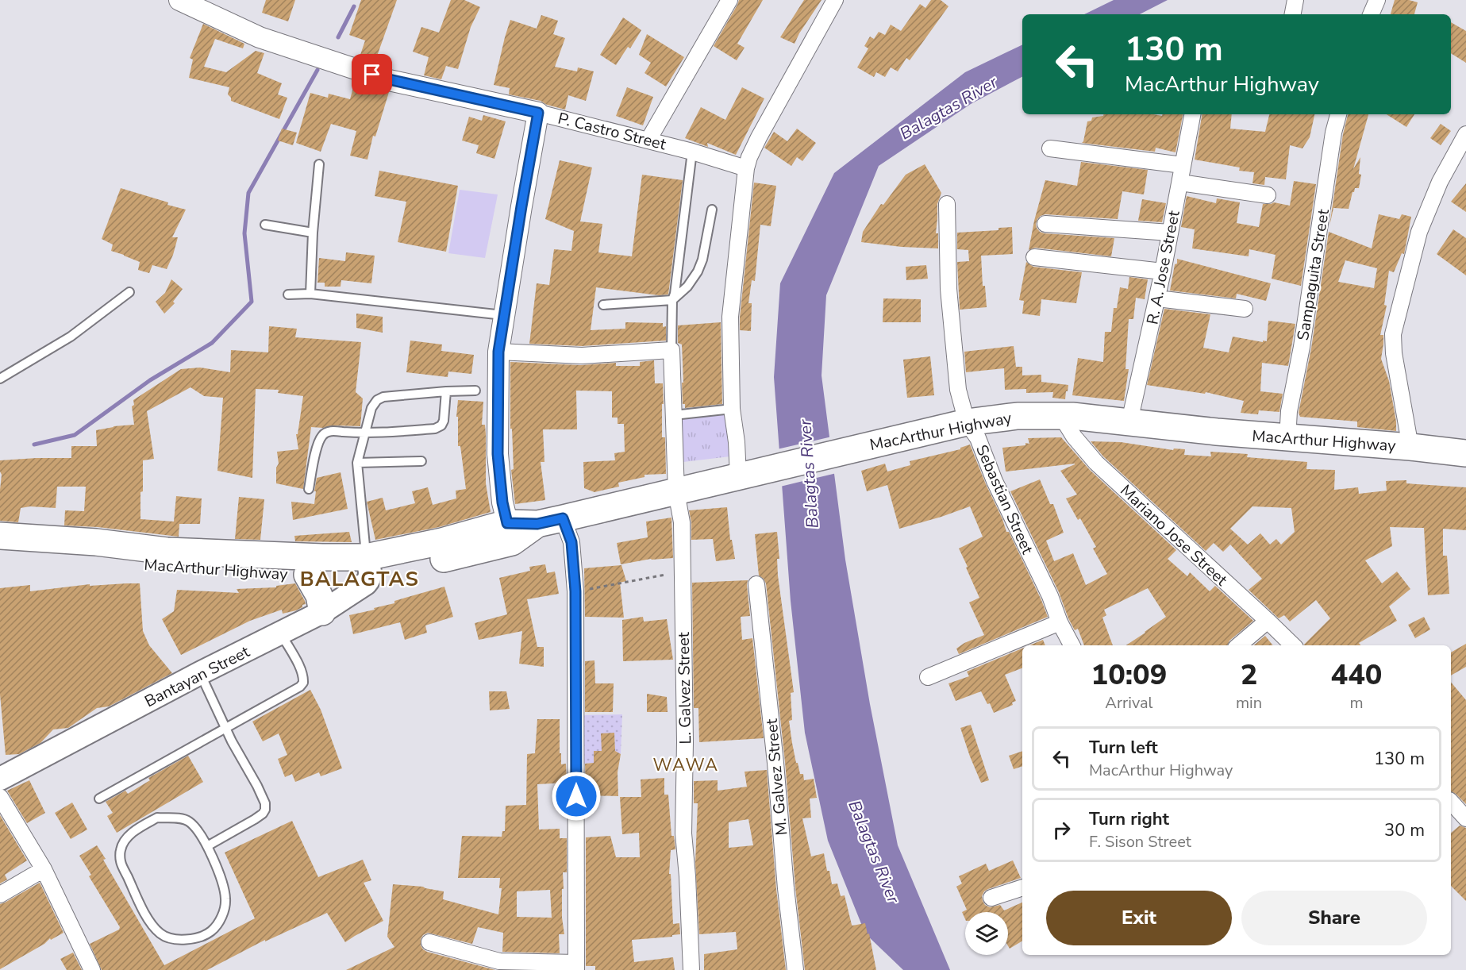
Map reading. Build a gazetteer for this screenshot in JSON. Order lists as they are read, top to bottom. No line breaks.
{"streets":{"highway":["MacArthur Highway"],"main road":["Bantayan Street"],"street":["P. Castro Street","R. A. Jose Street","Sampaguita Street","Sebastian Street","Mariano Jose Street","L. Galvez Street","M. Galvez Street"]},"crossings":[["R. A. Jose Street","MacArthur Highway"],["Sampaguita Street","MacArthur Highway"],["MacArthur Highway","Sebastian Street"],["MacArthur Highway","Mariano Jose Street"],["MacArthur Highway","Bantayan Street"],["MacArthur Highway","L. Galvez Street"]],"districts":["BALAGTAS","WAWA"],"water":["Balagtas River"],"page":{"turn":["130 m","MacArthur Highway"],"eta":["10:09","Arrival","2","min","440","m"],"list":[{"name":"Turn left","note":"MacArthur Highway","value":"130 m"},{"name":"Turn right","note":"F. Sison Street","value":"30 m"}],"buttons":["Exit","Share"]}}
